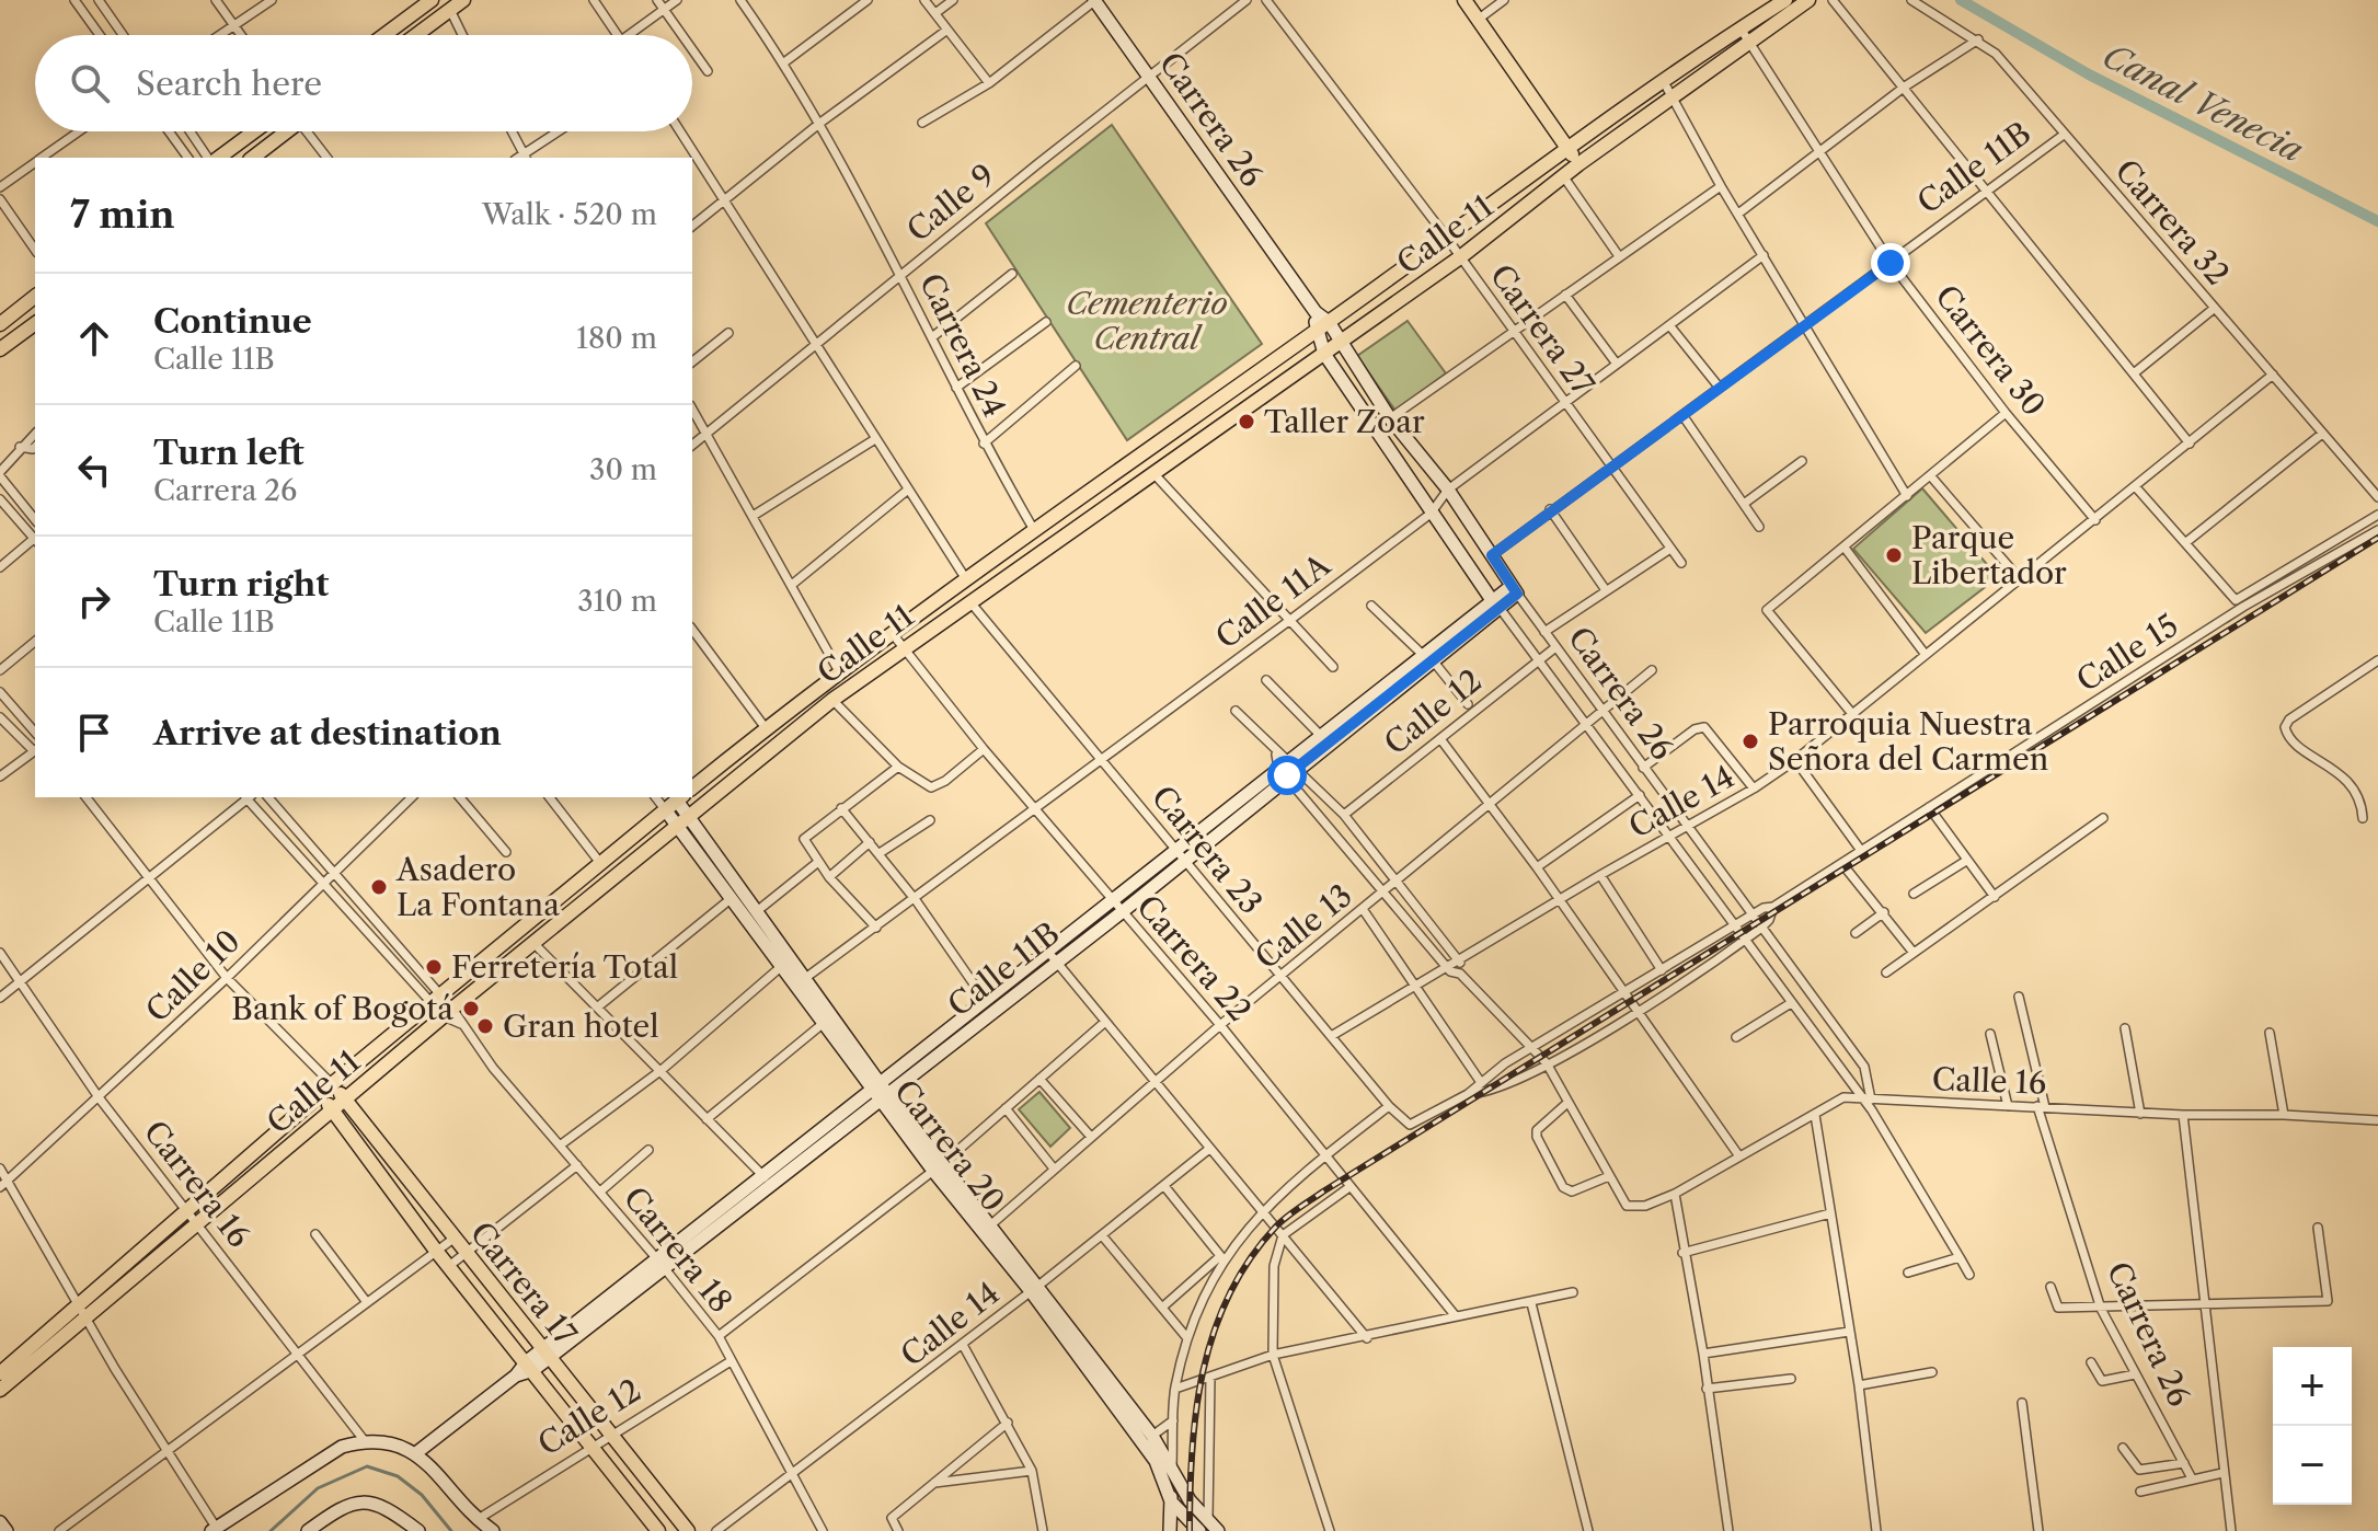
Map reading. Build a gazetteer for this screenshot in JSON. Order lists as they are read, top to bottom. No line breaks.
{"streets":{"main road":["Calle 11","Carrera 17"],"street":["Carrera 26","Calle 11B","Calle 9","Carrera 32","Carrera 27","Carrera 24","Carrera 30","Calle 11A","Calle 15","Calle 12","Calle 14","Carrera 23","Calle 13","Carrera 22","Calle 10","Calle 16","Carrera 20","Carrera 16","Carrera 18"]},"crossings":[["Carrera 26","Calle 11B"],["Carrera 26","Calle 9"],["Carrera 26","Calle 11"],["Carrera 26","Calle 11A"],["Carrera 26","Calle 15"],["Carrera 26","Calle 12"],["Carrera 26","Calle 14"],["Carrera 26","Calle 13"],["Carrera 26","Calle 16"],["Calle 11B","Carrera 32"],["Calle 11B","Carrera 27"],["Calle 11B","Carrera 30"],["Calle 11B","Carrera 23"],["Calle 11B","Carrera 22"],["Calle 11B","Carrera 20"],["Calle 11B","Carrera 18"],["Calle 11B","Carrera 17"],["Calle 9","Carrera 24"],["Carrera 32","Calle 14"],["Calle 11","Carrera 27"],["Calle 11","Carrera 24"],["Calle 11","Carrera 30"],["Calle 11","Carrera 23"],["Calle 11","Carrera 22"],["Calle 11","Carrera 20"],["Calle 11","Carrera 16"],["Calle 11","Carrera 18"],["Calle 11","Carrera 17"],["Carrera 27","Calle 11A"],["Carrera 30","Calle 14"],["Calle 11A","Carrera 23"],["Calle 11A","Carrera 22"],["Calle 11A","Carrera 20"],["Calle 15","Carrera 23"],["Calle 12","Carrera 18"],["Calle 12","Carrera 17"],["Calle 14","Carrera 23"],["Calle 14","Carrera 20"],["Calle 14","Carrera 18"],["Carrera 23","Calle 13"],["Calle 13","Carrera 22"],["Calle 13","Carrera 20"],["Calle 10","Carrera 16"],["Calle 10","Carrera 18"],["Calle 10","Carrera 17"]],"water":["Canal Venecia"],"parks":["Cementerio Central"],"places":["Taller Zoar","Parque Libertador","Parroquia Nuestra Señora del Carmen","Asadero La Fontana","Ferretería Total","Bank of Bogotá","Gran hotel"],"page":{"search":"Search here","heading":["7 min","Walk · 520 m"],"list":[["Continue","Calle 11B","180 m"],["Turn left","Carrera 26","30 m"],["Turn right","Calle 11B","310 m"],"Arrive at destination"],"map_buttons":["+","−"]}}
